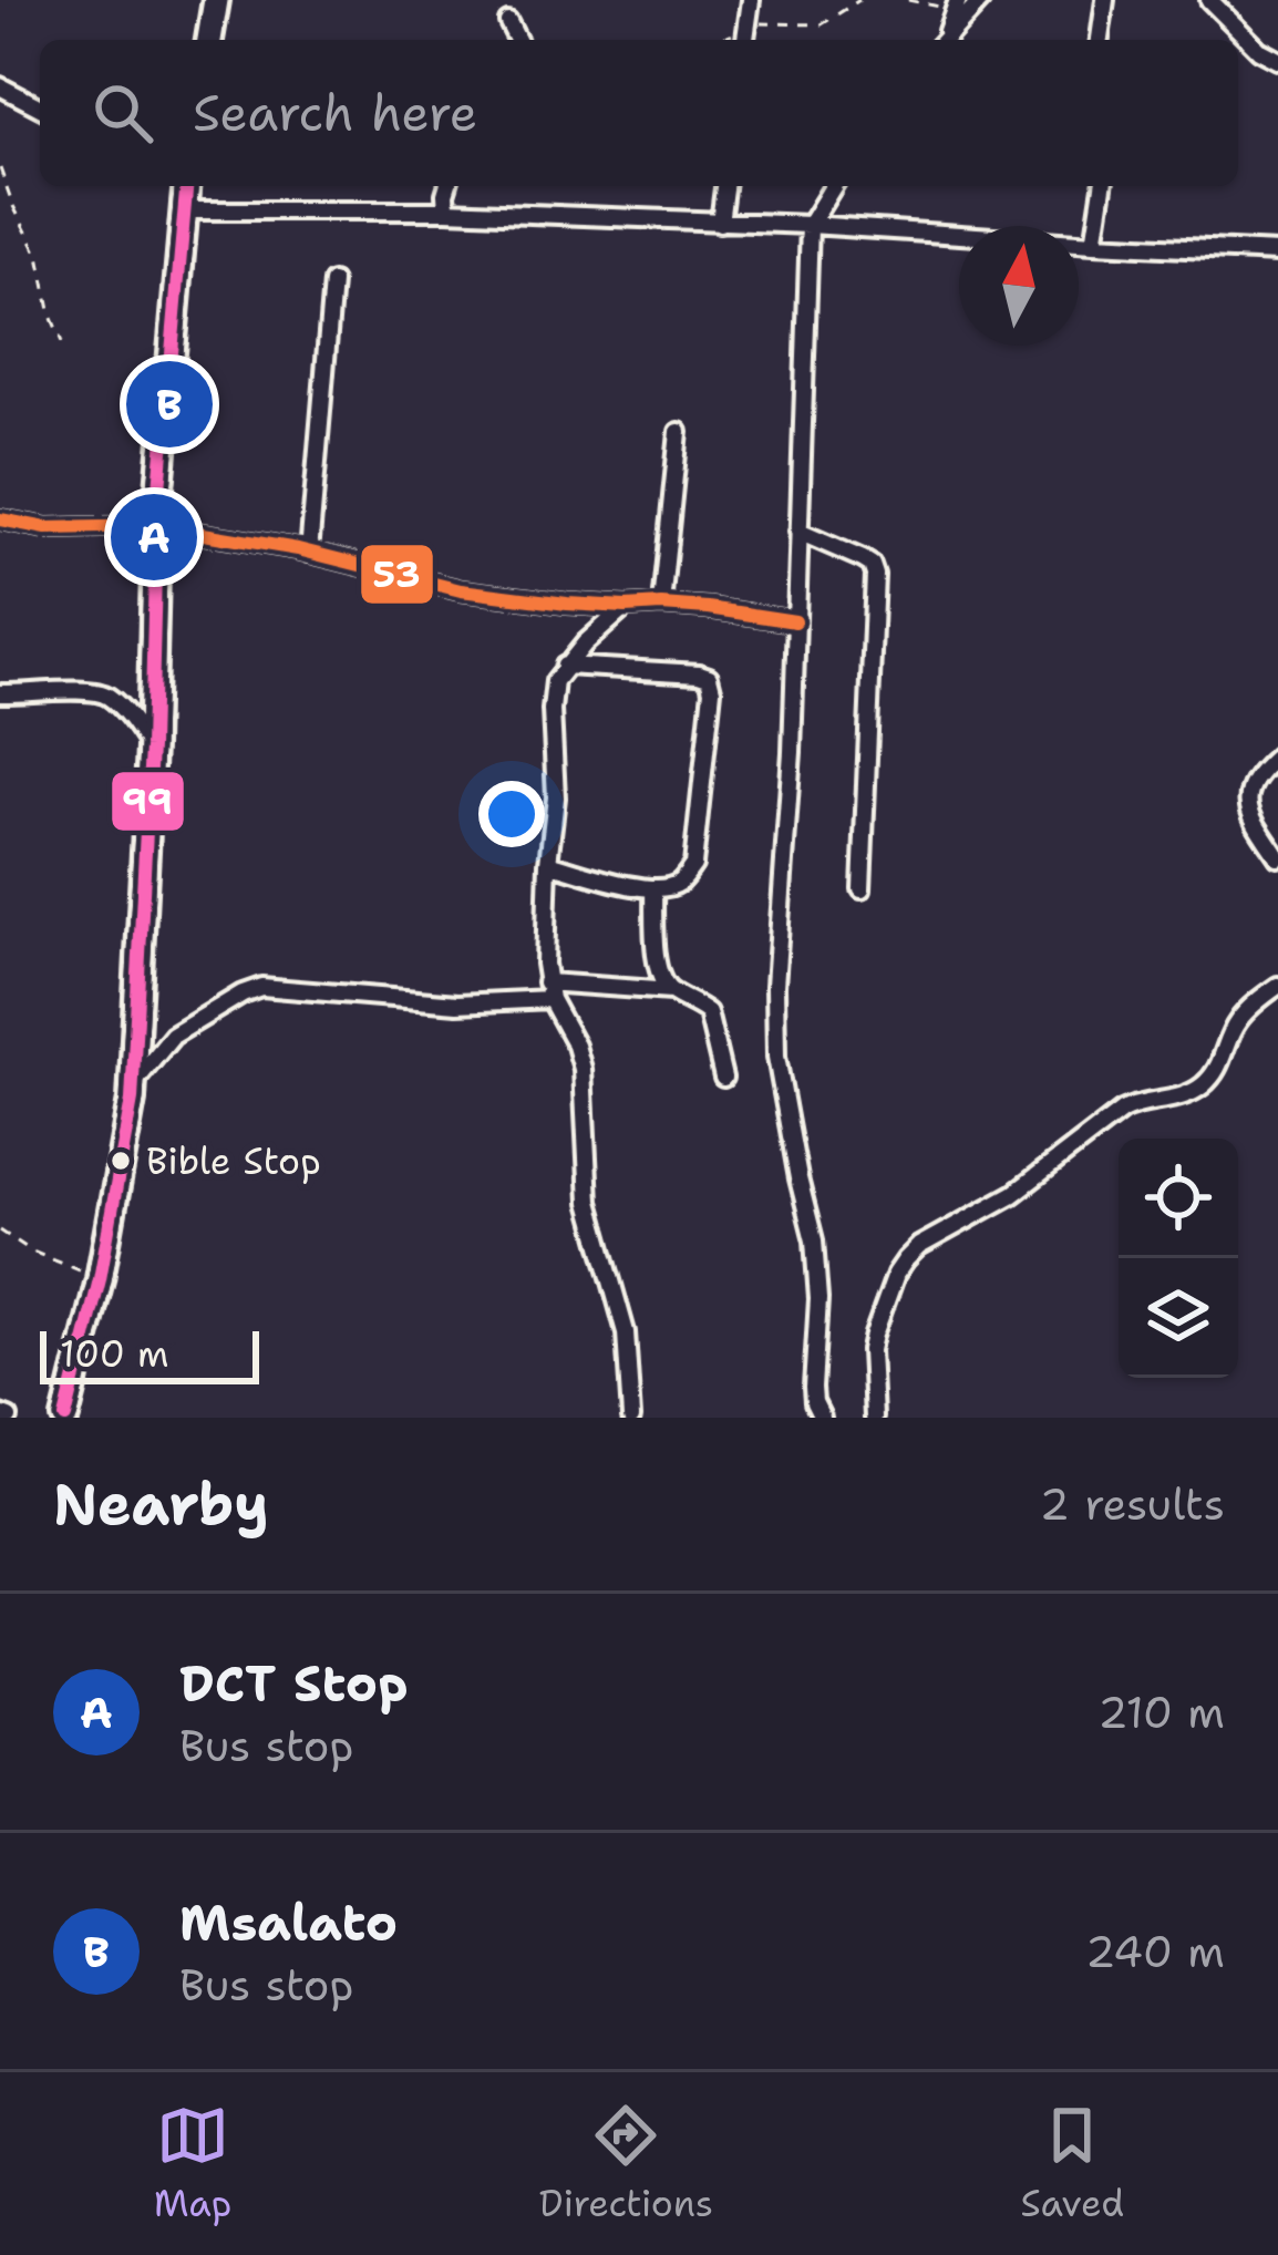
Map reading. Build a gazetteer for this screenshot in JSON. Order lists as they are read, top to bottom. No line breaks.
{"places":["Bible Stop"],"lines":["transit line 99","transit line 53"],"scale_bar":"100 m","north":"top","page":{"search":"Search here","pins":["B","A"],"scale":"100 m","heading":["Nearby","2 results"],"list":[{"mark":"A","name":"DCT Stop","note":"Bus stop","value":"210 m"},{"mark":"B","name":"Msalato","note":"Bus stop","value":"240 m"}],"nav":["Map","Directions","Saved"]}}
